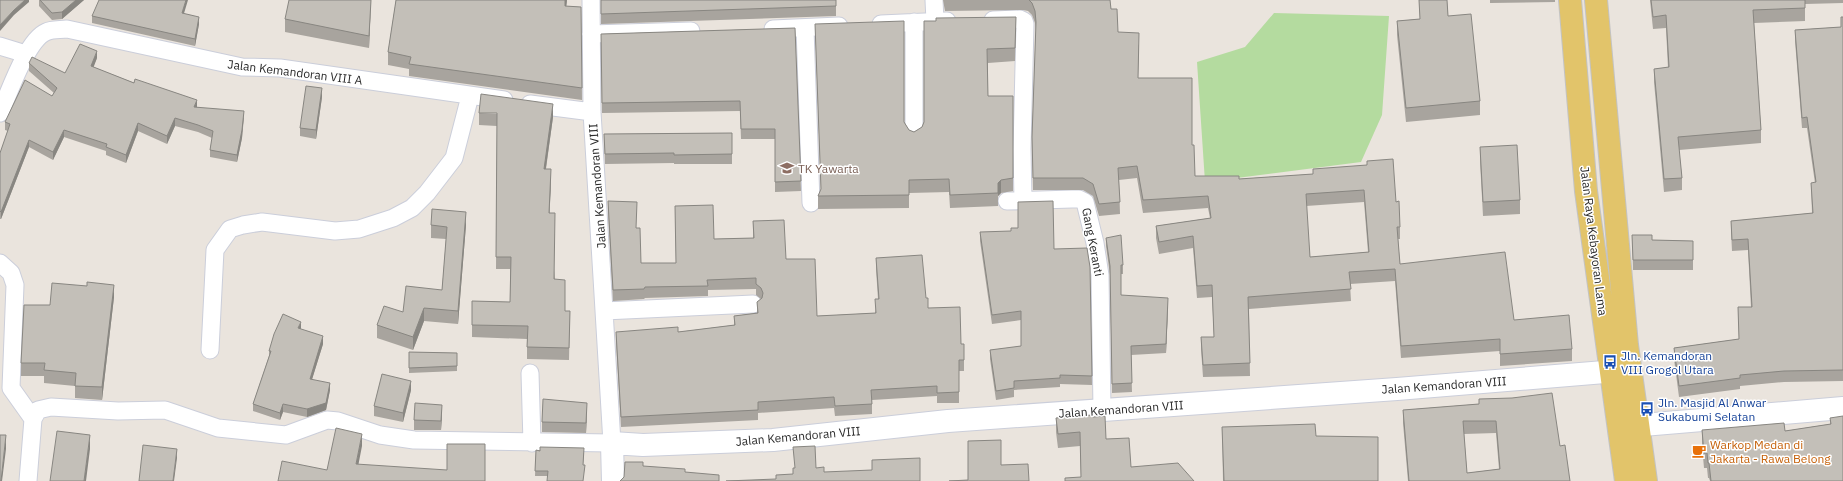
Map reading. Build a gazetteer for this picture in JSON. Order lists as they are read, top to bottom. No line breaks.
{"streets":{"main road":["Jalan Raya Kebayoran Lama"],"street":["Jalan Kemandoran VIII A","Jalan Kemandoran VIII","Gang Keranti"]},"crossings":[["Jalan Kemandoran VIII A","Jalan Kemandoran VIII"],["Jalan Kemandoran VIII","Jalan Raya Kebayoran Lama"],["Jalan Kemandoran VIII","Gang Keranti"]],"places":{"school or university":["TK Yawarta"],"bus stop":["Jln. Kemandoran VIII Grogol Utara","Jln. Masjid Al Anwar Sukabumi Selatan"],"cafe":["Warkop Medan di Jakarta - Rawa Belong"]}}
